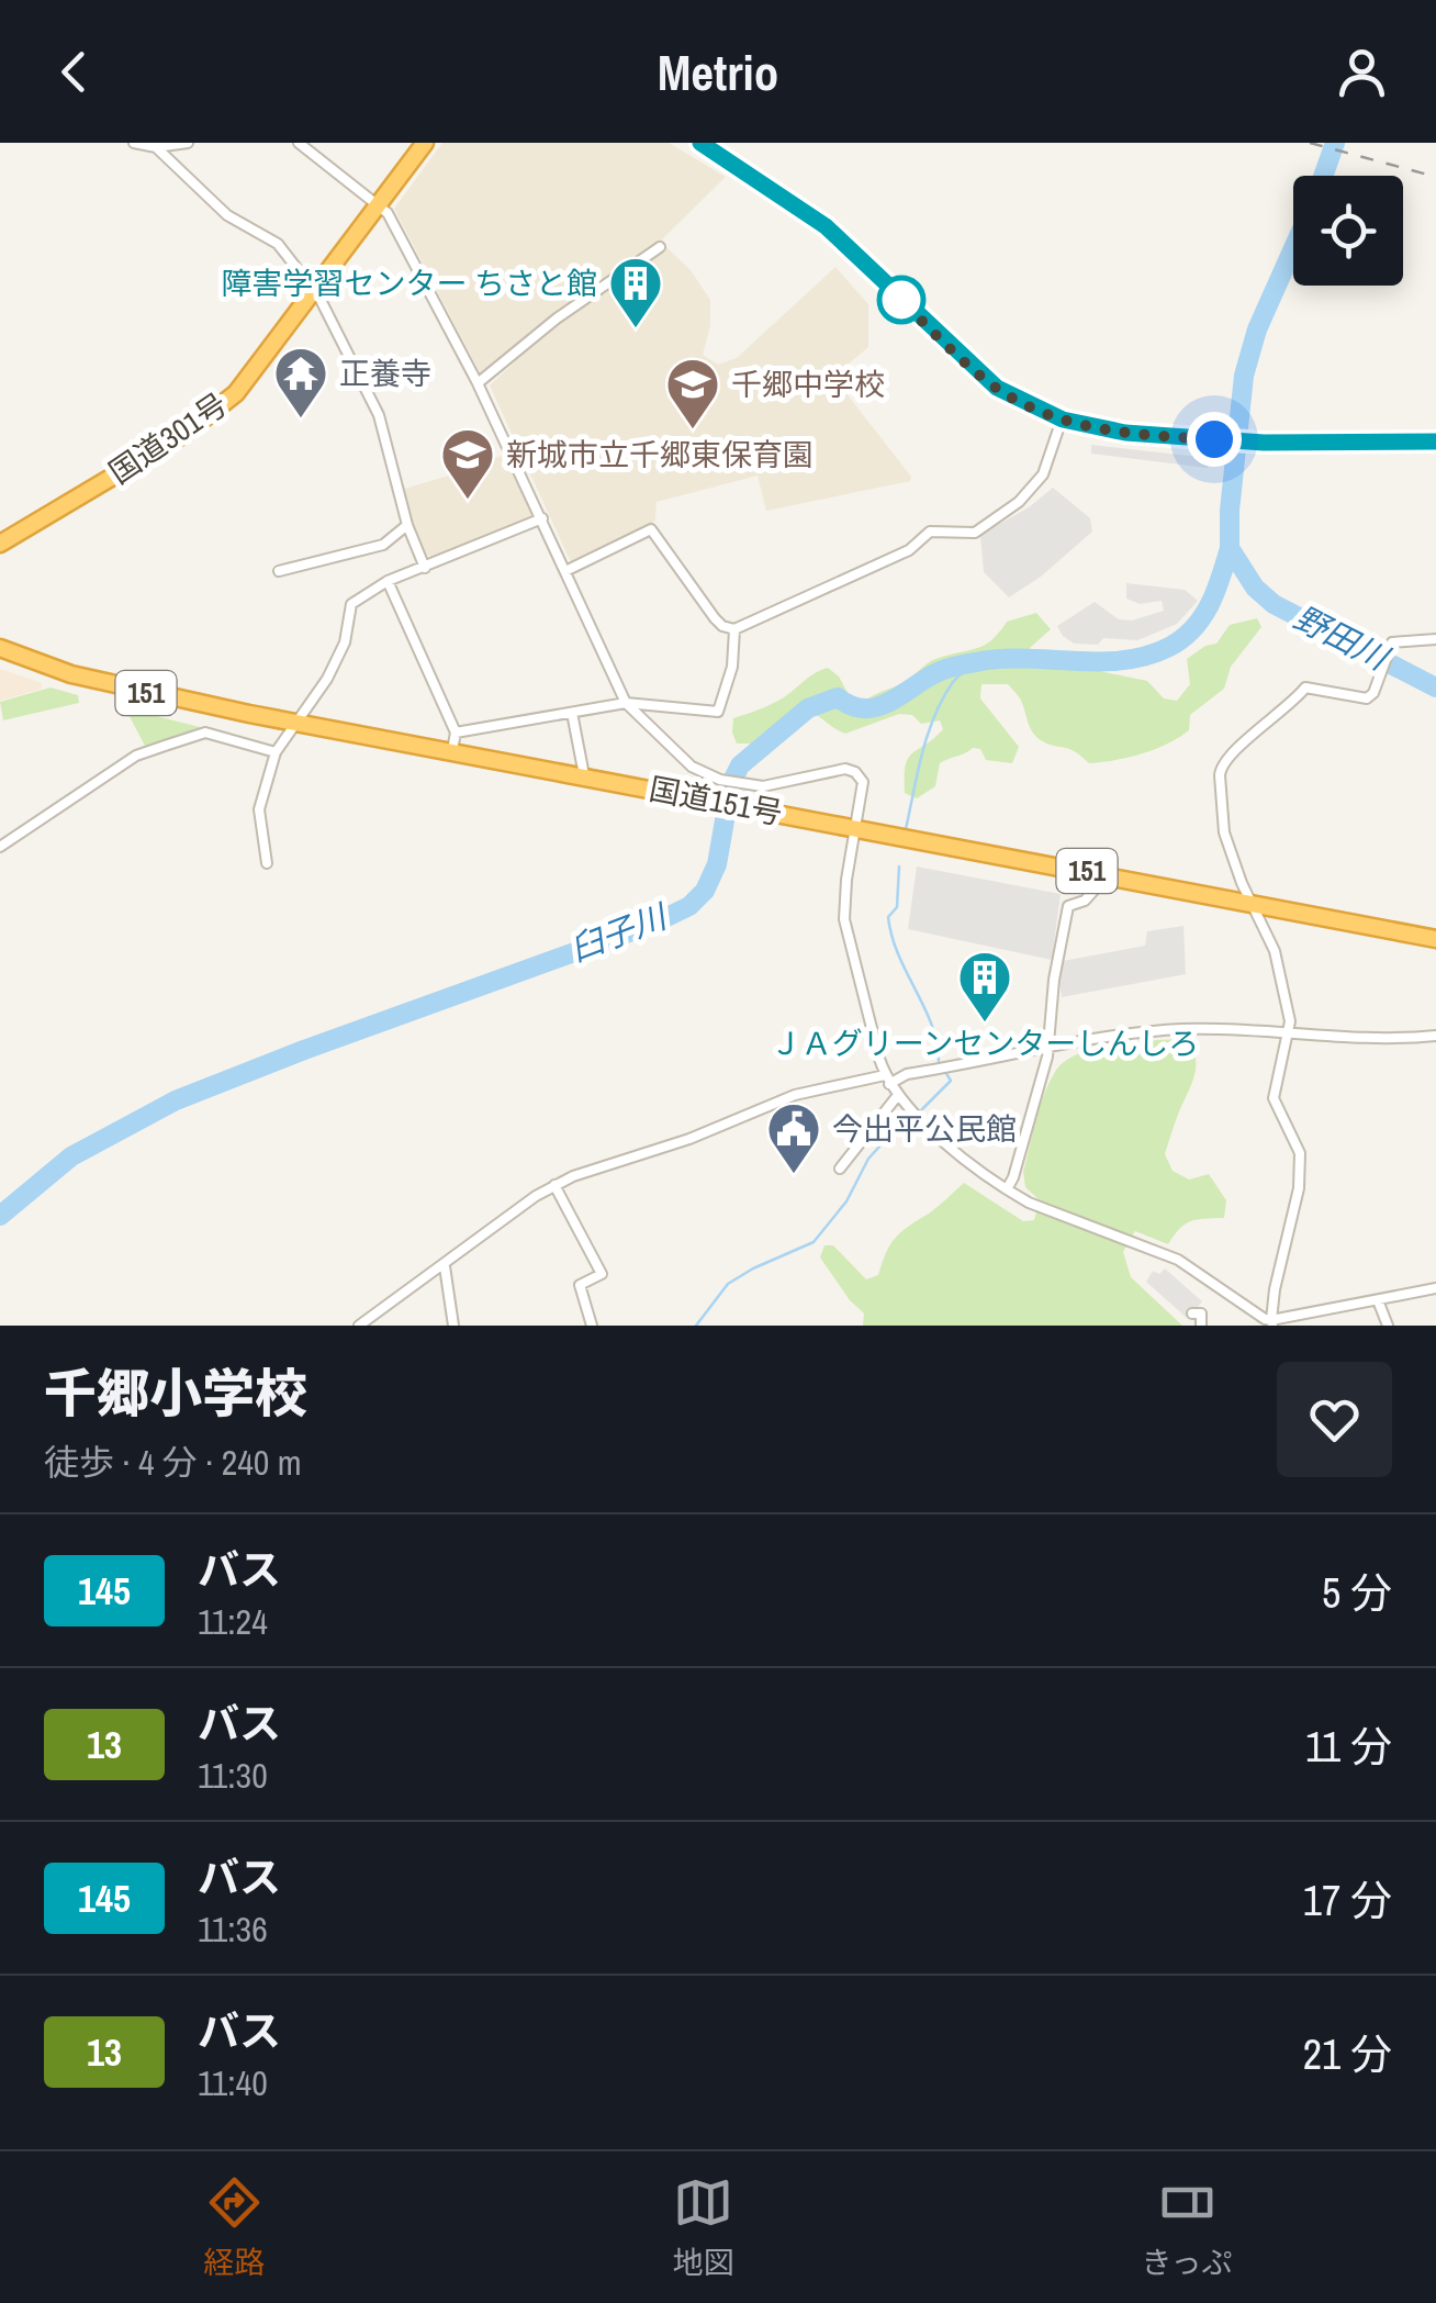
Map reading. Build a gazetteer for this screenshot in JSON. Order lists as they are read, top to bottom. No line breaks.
{"streets":{"highway":["国道301号","151","国道151号"]},"water":["野田川","臼子川"],"places":{"building":["障害学習センター ちさと館","ＪＡグリーンセンターしんしろ"],"temple":["正養寺"],"school or university":["千郷中学校","新城市立千郷東保育園"],"public building":["今出平公民館"]},"lines":["bus line 145"],"page":{"header":"Metrio","heading":["千郷小学校","徒歩 · 4 分 · 240 m"],"list":[{"mark":"145","name":"バス","note":"11:24","value":"5 分"},{"mark":"13","name":"バス","note":"11:30","value":"11 分"},{"mark":"145","name":"バス","note":"11:36","value":"17 分"},{"mark":"13","name":"バス","note":"11:40","value":"21 分"}],"tabs":["経路","地図","きっぷ"]}}
